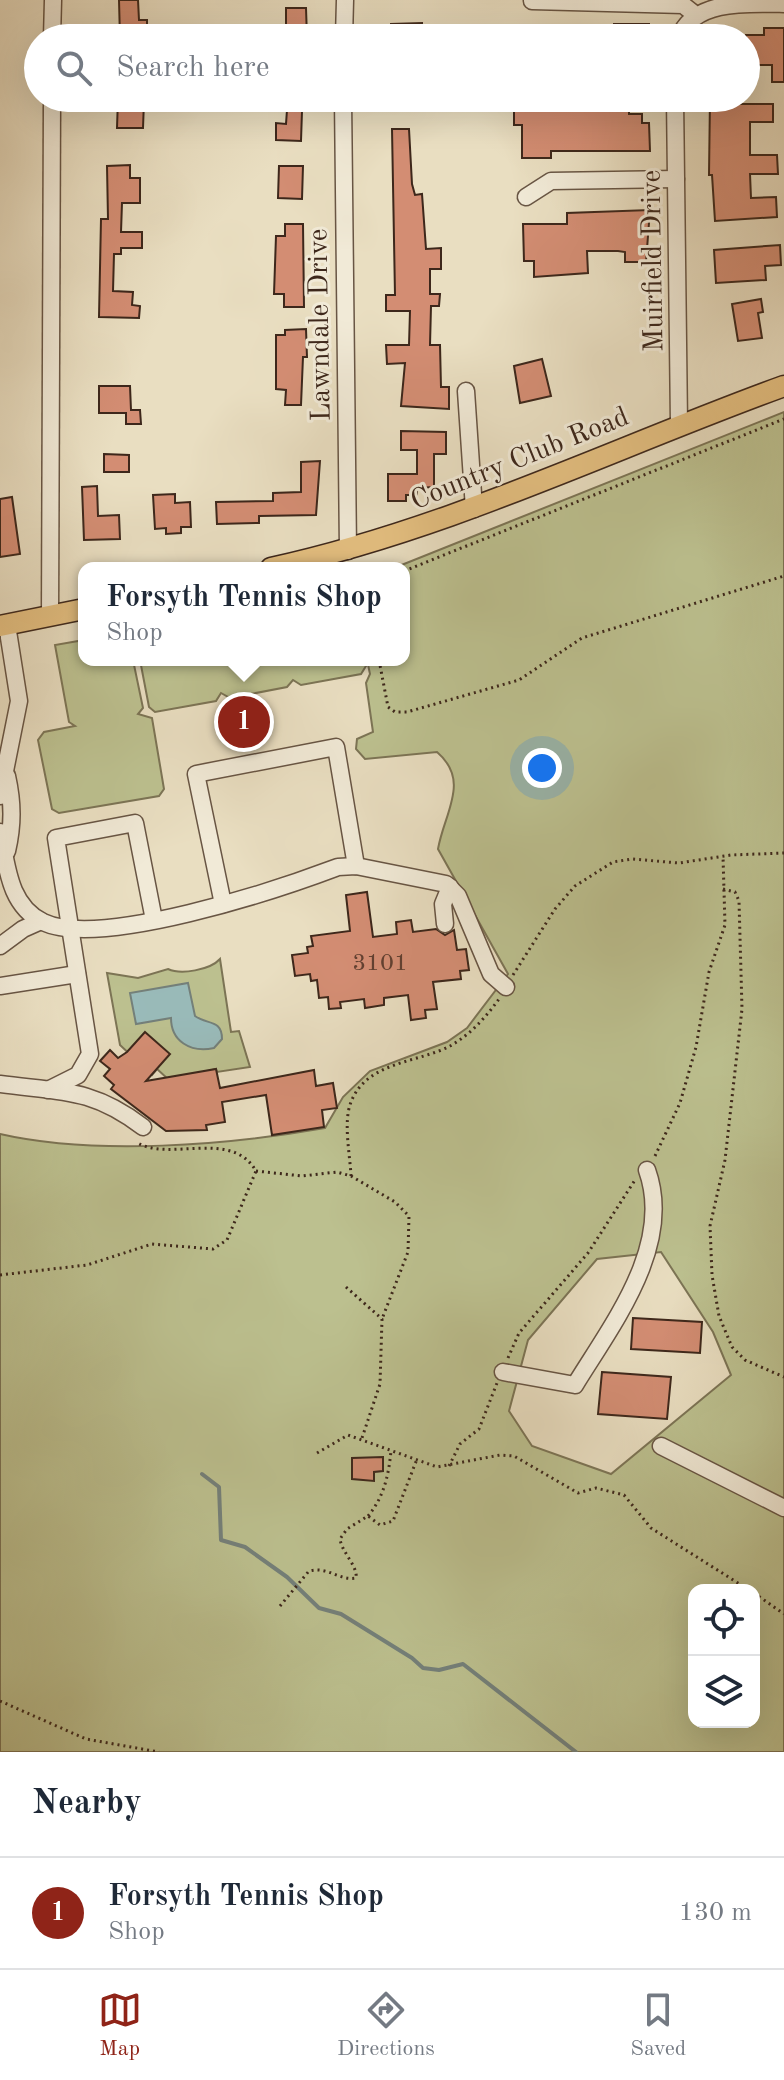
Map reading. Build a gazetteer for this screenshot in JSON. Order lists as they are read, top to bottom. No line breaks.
{"streets":{"main road":["Country Club Road"],"street":["Muirfield Drive","Lawndale Drive"]},"crossings":[["Muirfield Drive","Country Club Road"],["Lawndale Drive","Country Club Road"]],"house_numbers":["3101"],"page":{"search":"Search here","popup":["Forsyth Tennis Shop","Shop"],"pins":"1","heading":"Nearby","list":[{"mark":"1","name":"Forsyth Tennis Shop","note":"Shop","value":"130 m"}],"nav":["Map","Directions","Saved"]}}
